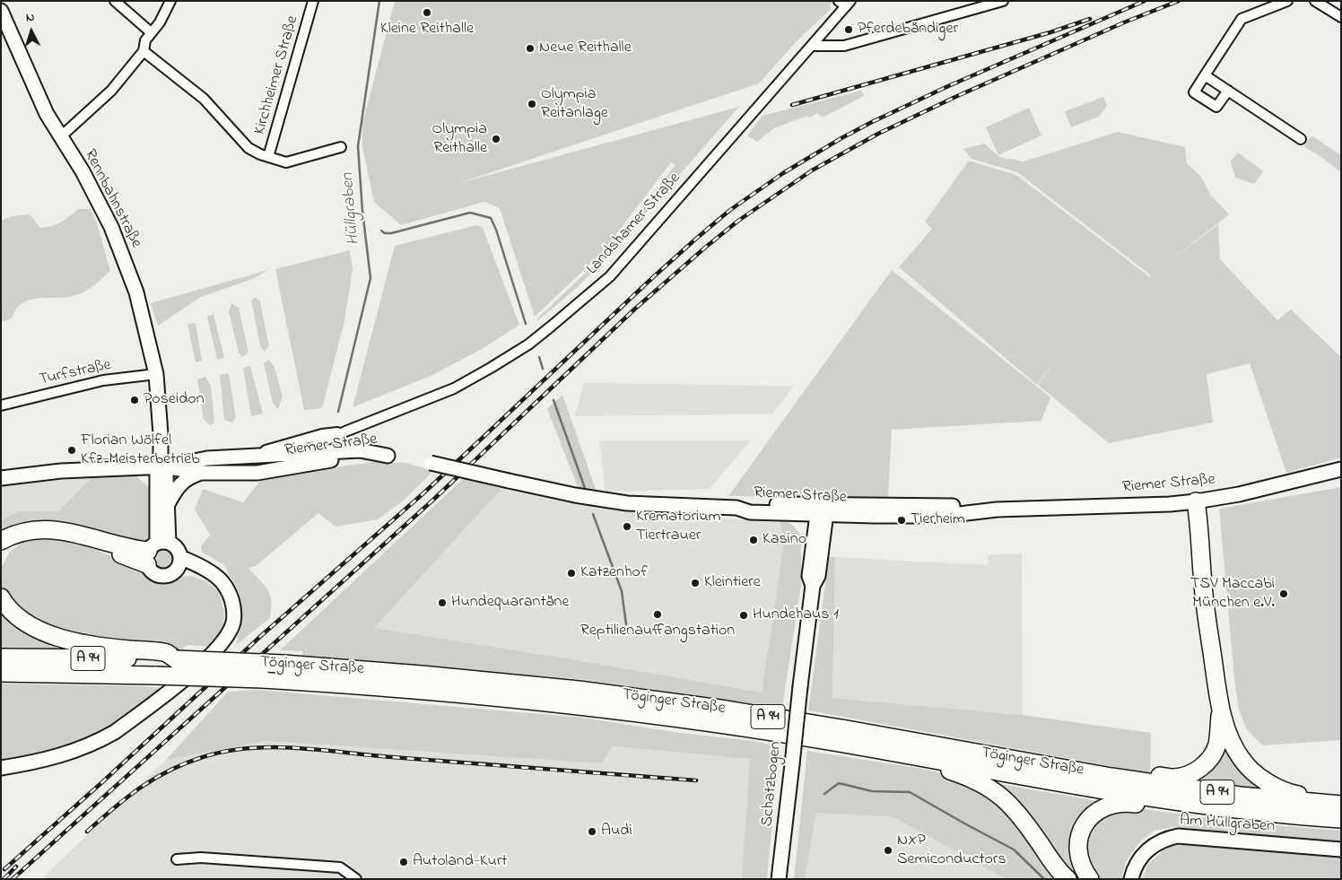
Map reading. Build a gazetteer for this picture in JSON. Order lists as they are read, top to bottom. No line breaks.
{"streets":{"highway":["A 94","Töginger Straße"],"street":["Kirchheimer Straße","Rennbahnstraße","Landshamer Straße","Turfstraße","Riemer Straße","Schatzbogen","Am Hüllgraben"]},"crossings":[["Rennbahnstraße","Turfstraße"],["Rennbahnstraße","Riemer Straße"],["Landshamer Straße","Riemer Straße"],["Riemer Straße","Schatzbogen"]],"water":["Hüllgraben"],"places":["Kleine Reithalle","Pferdebändiger","Neue Reithalle","Olympia Reitanlage","Olympia Reithalle","Poseidon","Florian Wölfel Kfz-Meisterbetrieb","Tierheim","Krematorium Tiertrauer","Kasino","Katzenhof","Kleintiere","TSV Maccabi München e.V.","Hundequarantäne","Reptilienauffangstation","Hundehaus 1","Audi","NXP Semiconductors","Autoland-Kurt"],"north":"top"}
